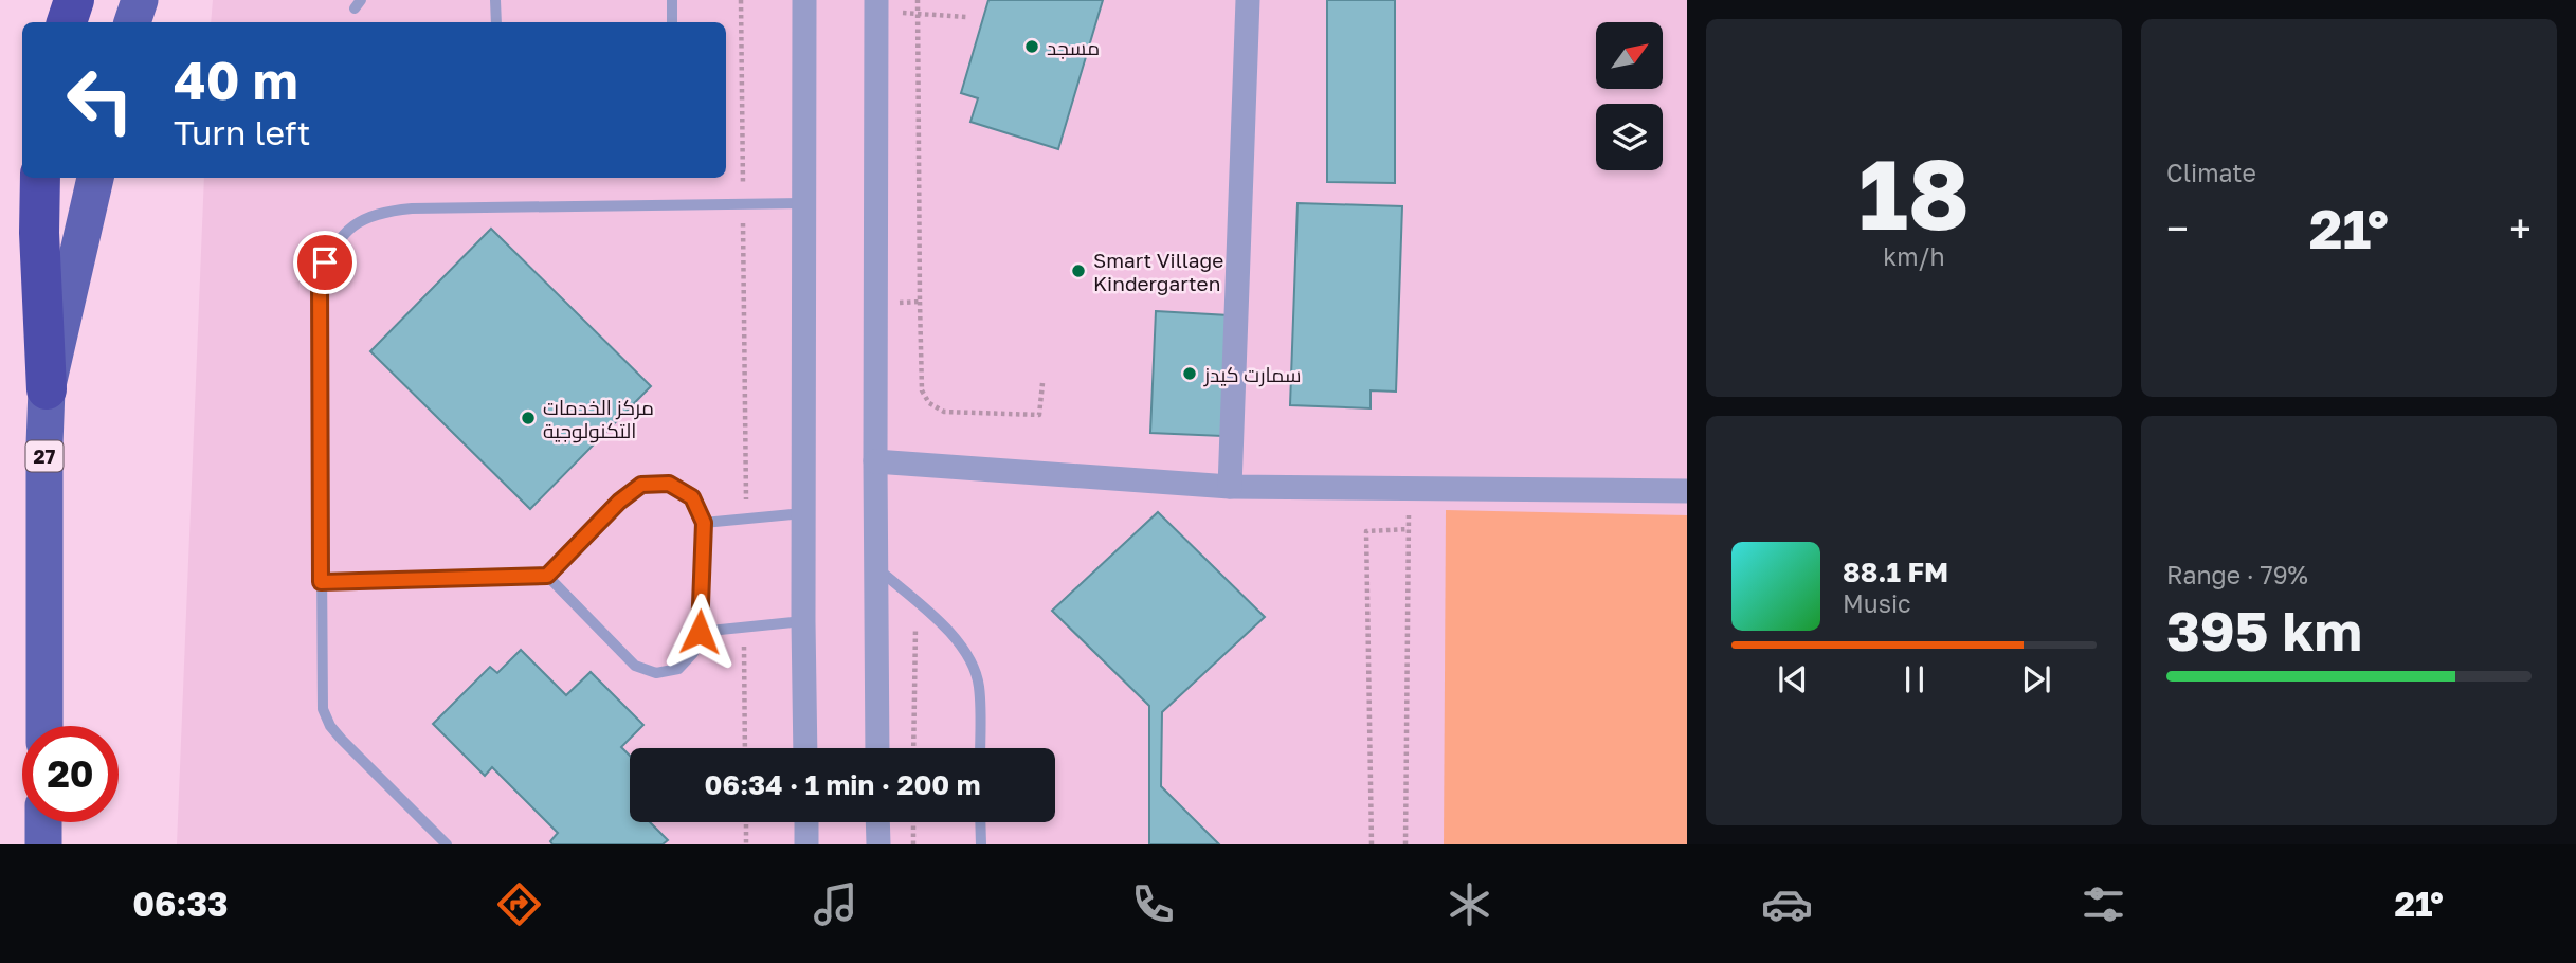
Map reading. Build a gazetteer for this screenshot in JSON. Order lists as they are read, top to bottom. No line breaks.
{"streets":{"highway":["27"]},"places":["مسجد","Smart Village Kindergarten","سمارت كيدز","مركز الخدمات التكنولوجية"],"north":"top right","page":{"tile":[["18","km/h"],"Climate",["Range · 79%","395 km"]],"turn":["40 m","Turn left"],"heat":["−","21°","+"],"song":["88.1 FM","Music"],"limit":"20","trip":"06:34 · 1 min · 200 m","tabs":["06:33","21°"]}}
